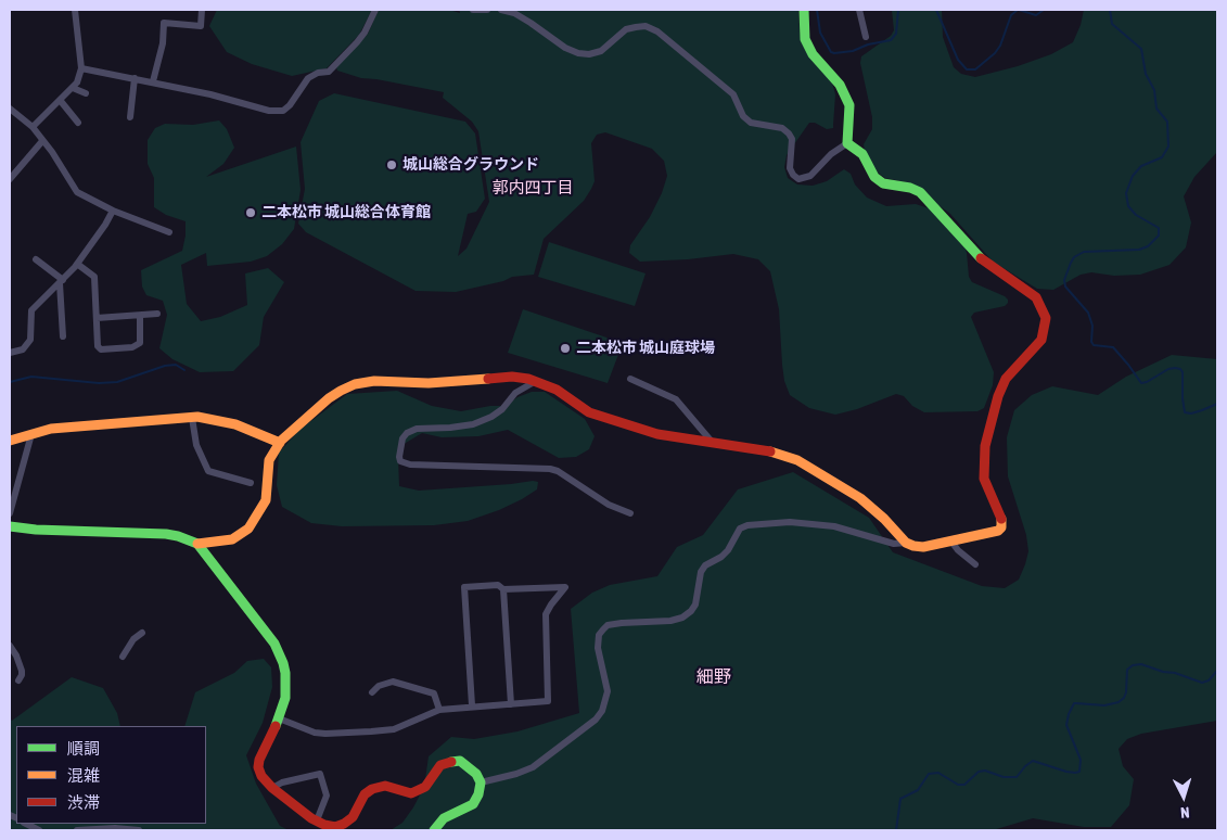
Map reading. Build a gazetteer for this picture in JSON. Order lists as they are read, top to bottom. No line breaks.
{"districts":["郭内四丁目","細野"],"places":["城山総合グラウンド","二本松市 城山総合体育館","二本松市 城山庭球場"],"legend":["順調","混雑","渋滞"],"north":"bottom"}
